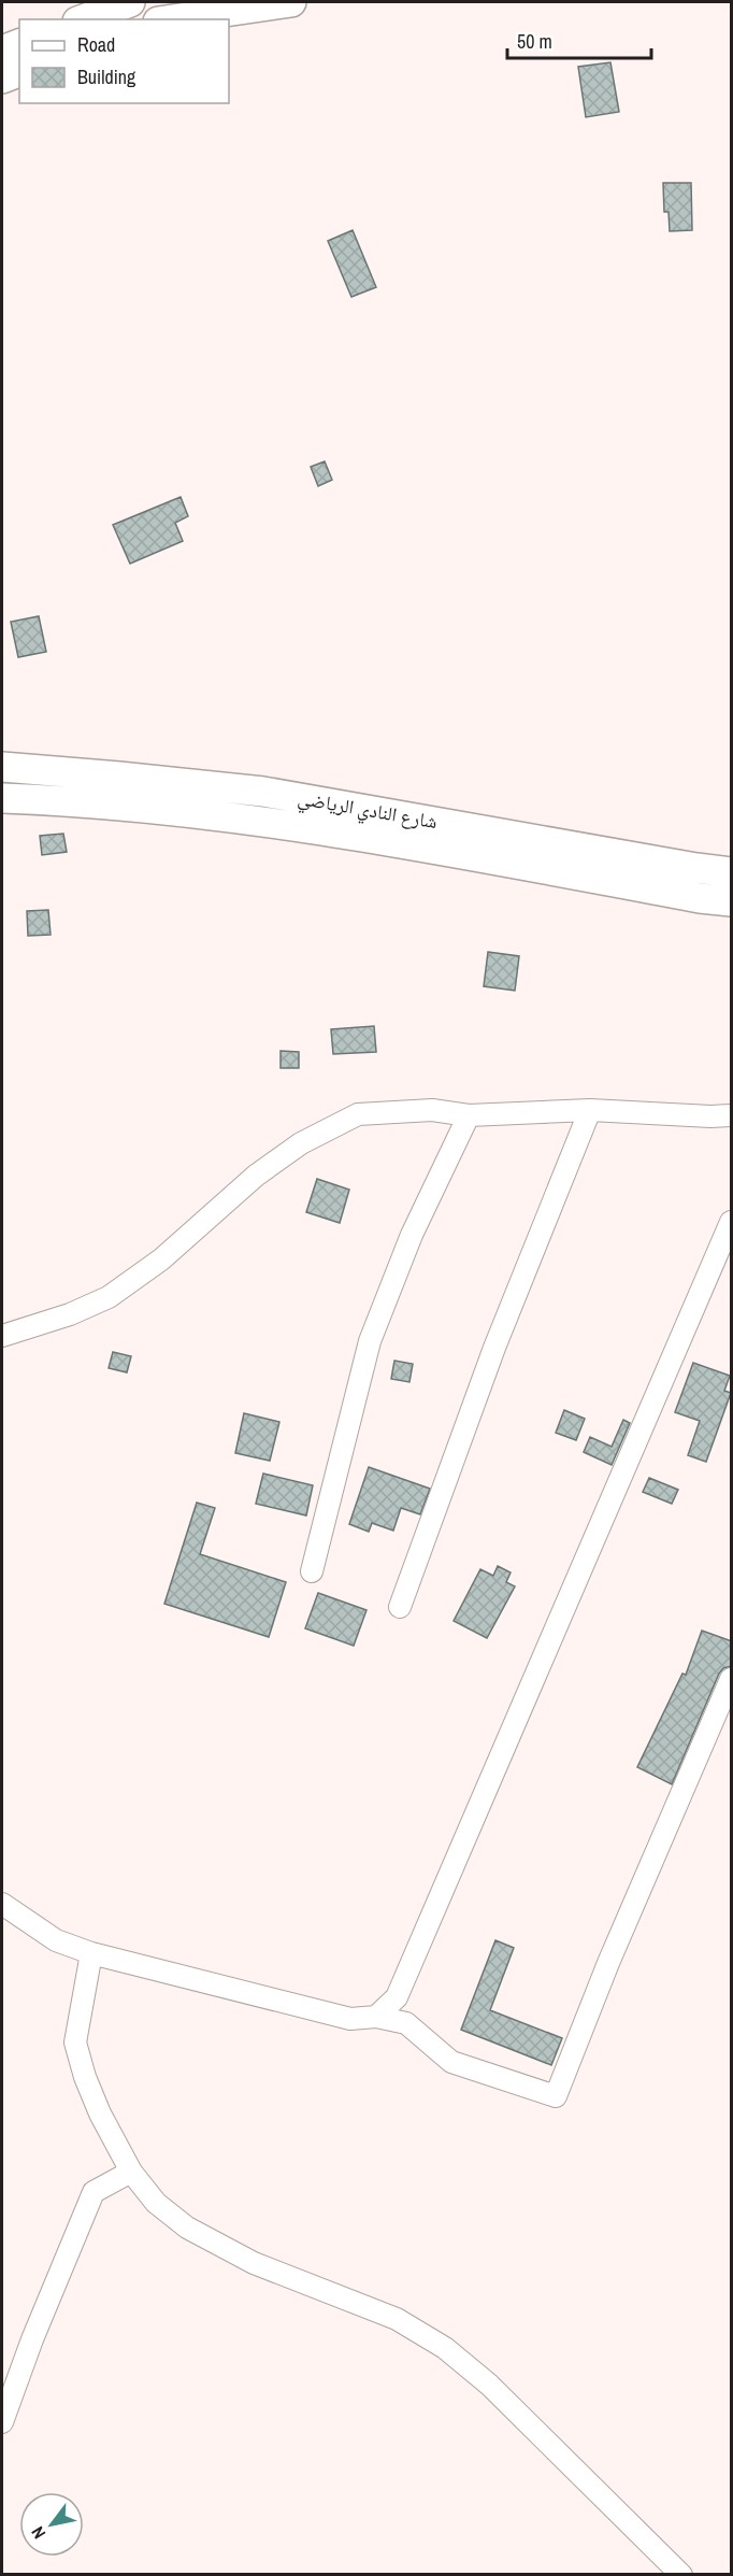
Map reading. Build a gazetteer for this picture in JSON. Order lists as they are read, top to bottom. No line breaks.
{"streets":{"main road":["شارع النادي الرياضي"]},"legend":["Road","Building"],"scale_bar":"50 m","north":"bottom left"}
